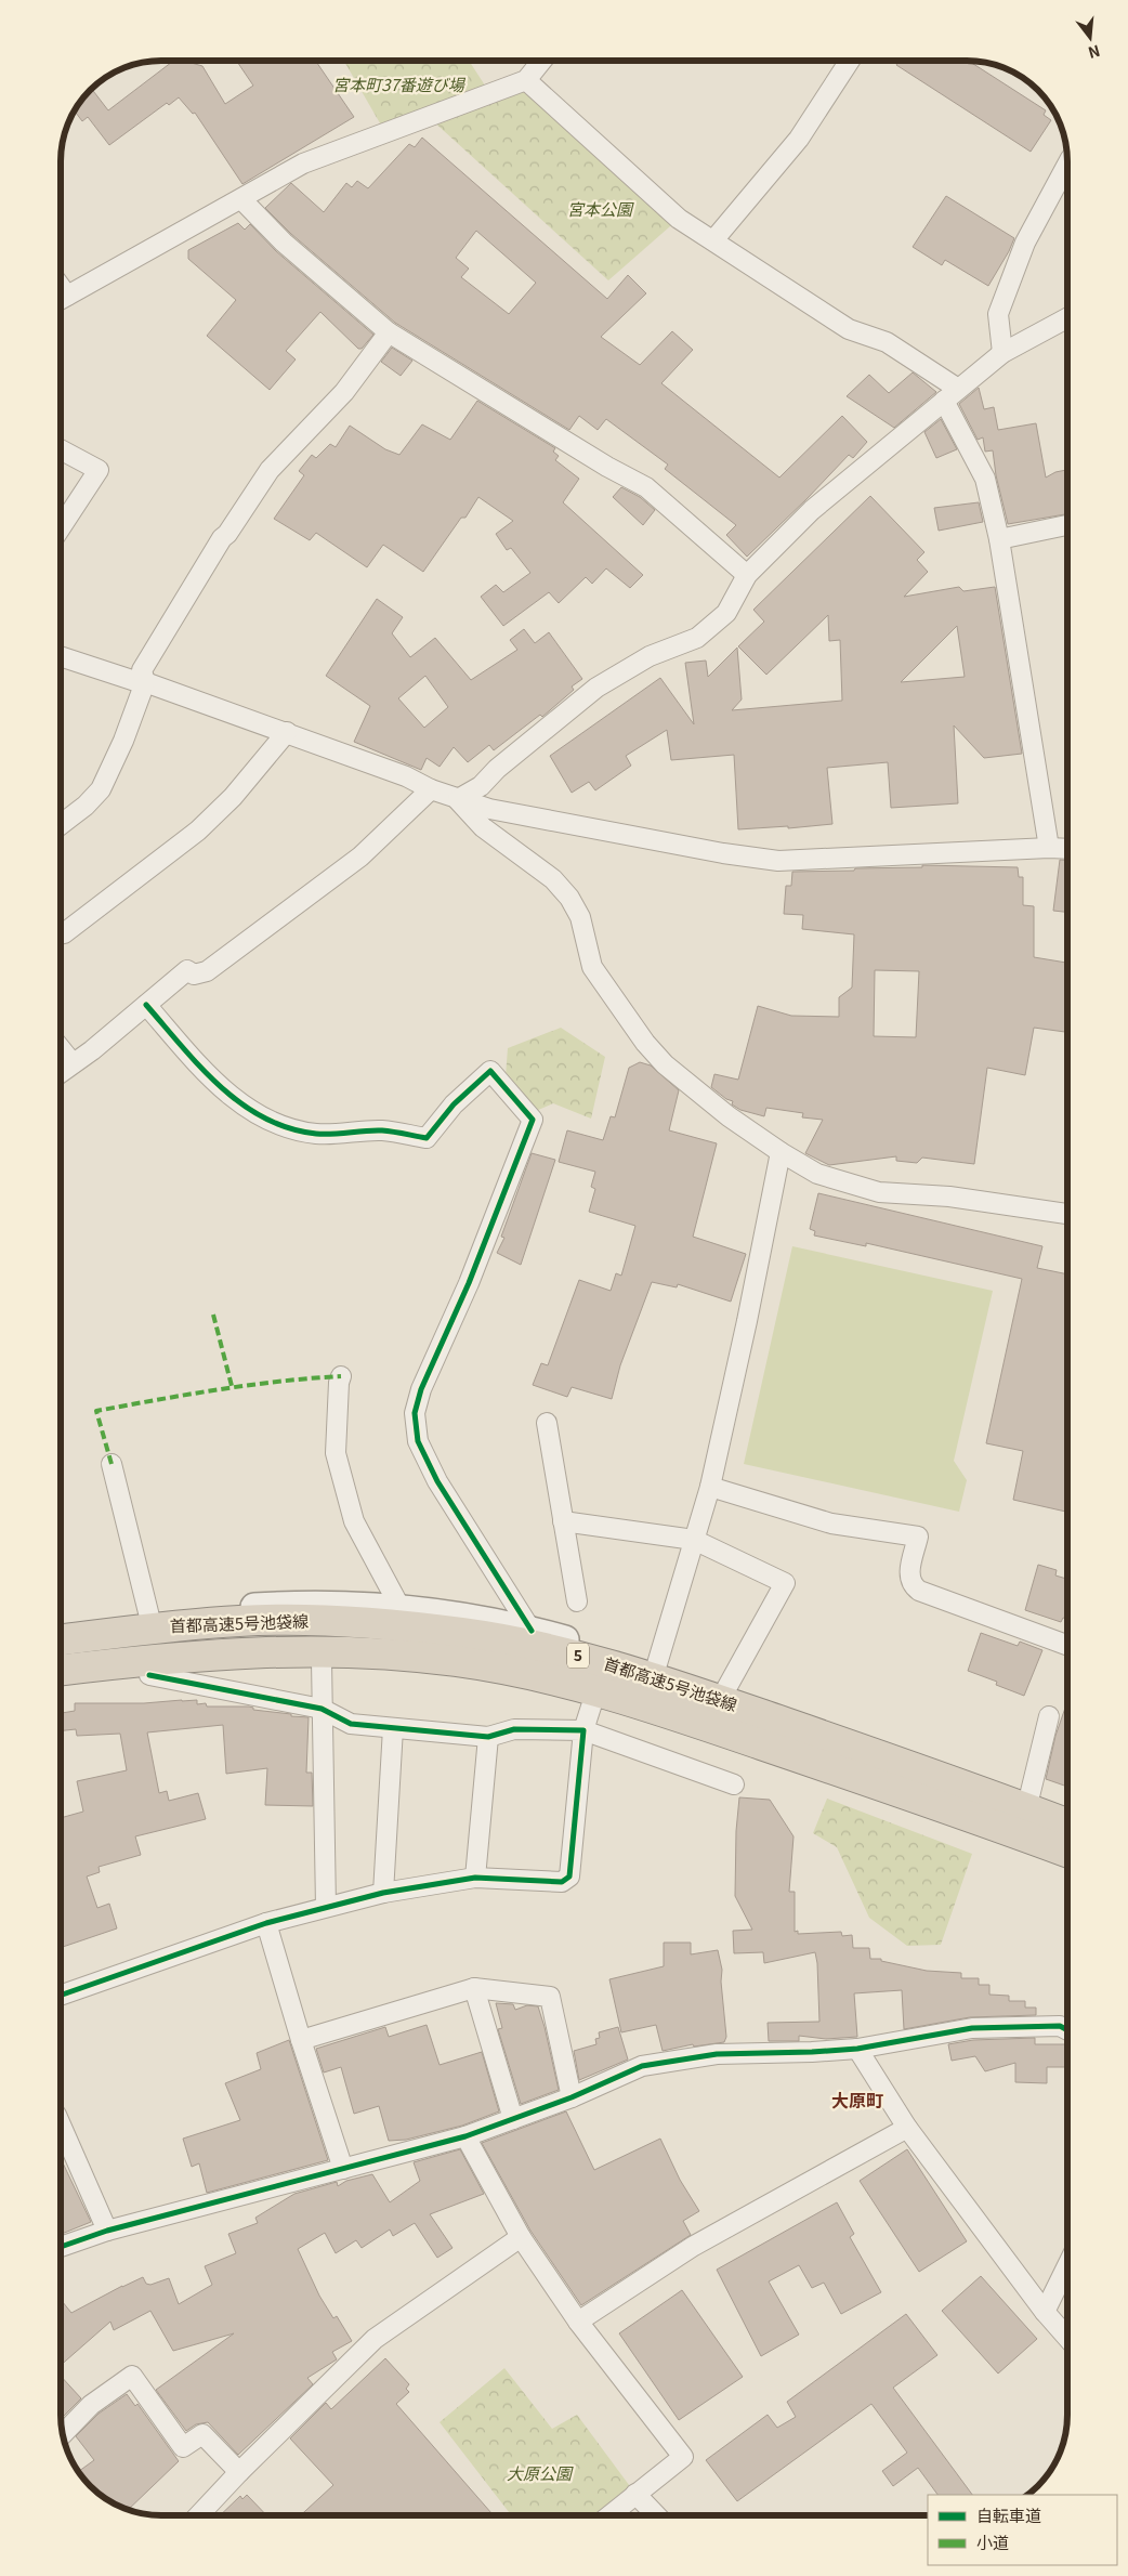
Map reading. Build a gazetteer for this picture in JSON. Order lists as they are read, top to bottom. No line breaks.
{"streets":{"highway":["首都高速5号池袋線","5"]},"districts":["大原町"],"parks":["宮本町37番遊び場","宮本公園","大原公園"],"legend":["自転車道","小道"],"north":"bottom"}
